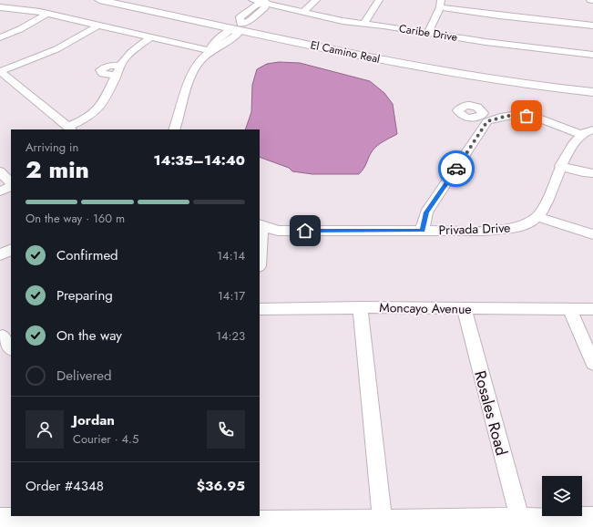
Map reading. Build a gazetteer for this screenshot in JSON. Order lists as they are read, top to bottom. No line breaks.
{"streets":{"main road":["El Camino Real"],"street":["Caribe Drive","Privada Drive","Moncayo Avenue","Rosales Road"]},"crossings":[["Moncayo Avenue","Rosales Road"]],"page":{"heading":["2 min","Arriving in","14:35–14:40"],"panel":["Jordan","Courier · 4.5","Order #4348","$36.95"],"bar":"On the way · 160 m","list":[["Confirmed","14:14"],["Preparing","14:17"],["On the way","14:23"],"Delivered"]}}
